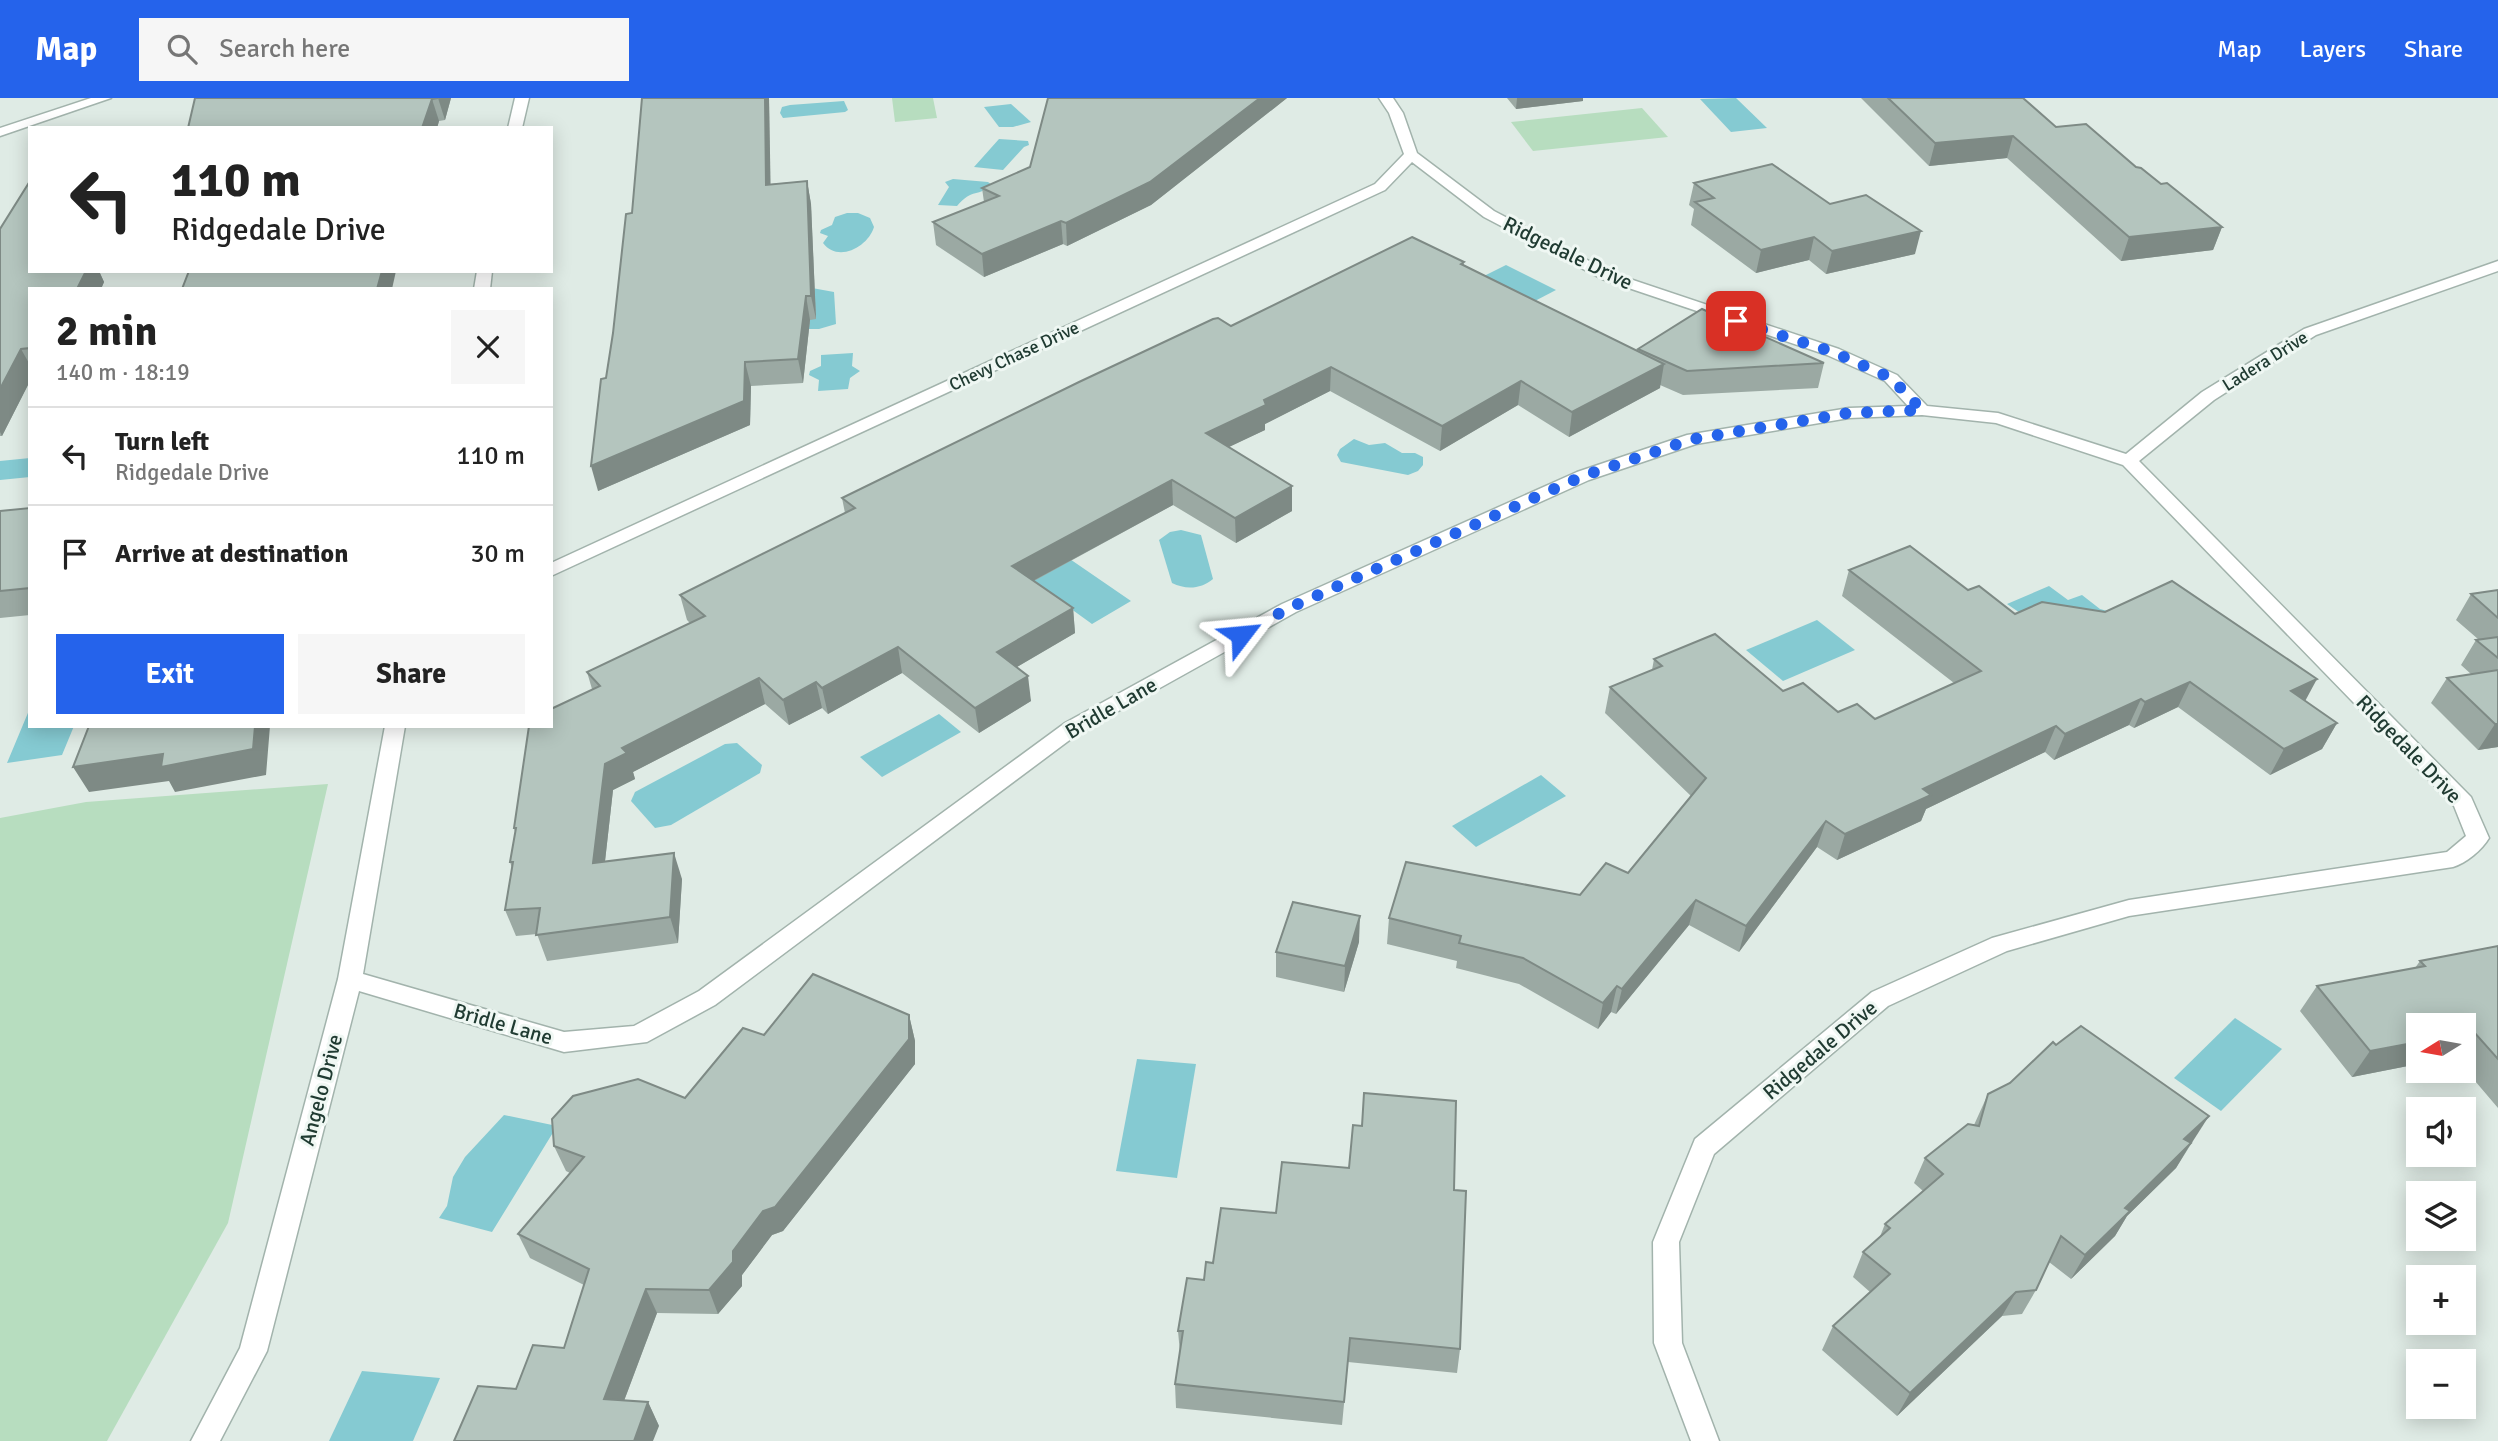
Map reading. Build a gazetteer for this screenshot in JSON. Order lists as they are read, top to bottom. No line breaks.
{"streets":{"street":["Ridgedale Drive","Chevy Chase Drive","Ladera Drive","Bridle Lane","Angelo Drive"]},"crossings":[["Ridgedale Drive","Chevy Chase Drive"],["Ridgedale Drive","Ladera Drive"],["Ridgedale Drive","Bridle Lane"],["Bridle Lane","Angelo Drive"]],"north":"left","page":{"header":"Map","search":"Search here","nav":["Map","Layers","Share"],"turn":["110 m","Ridgedale Drive"],"heading":["2 min","140 m · 18:19"],"list":[{"name":"Turn left","note":"Ridgedale Drive","value":"110 m"},{"name":"Arrive at destination","value":"30 m"}],"buttons":["Exit","Share"],"map_buttons":["+","−"]}}
